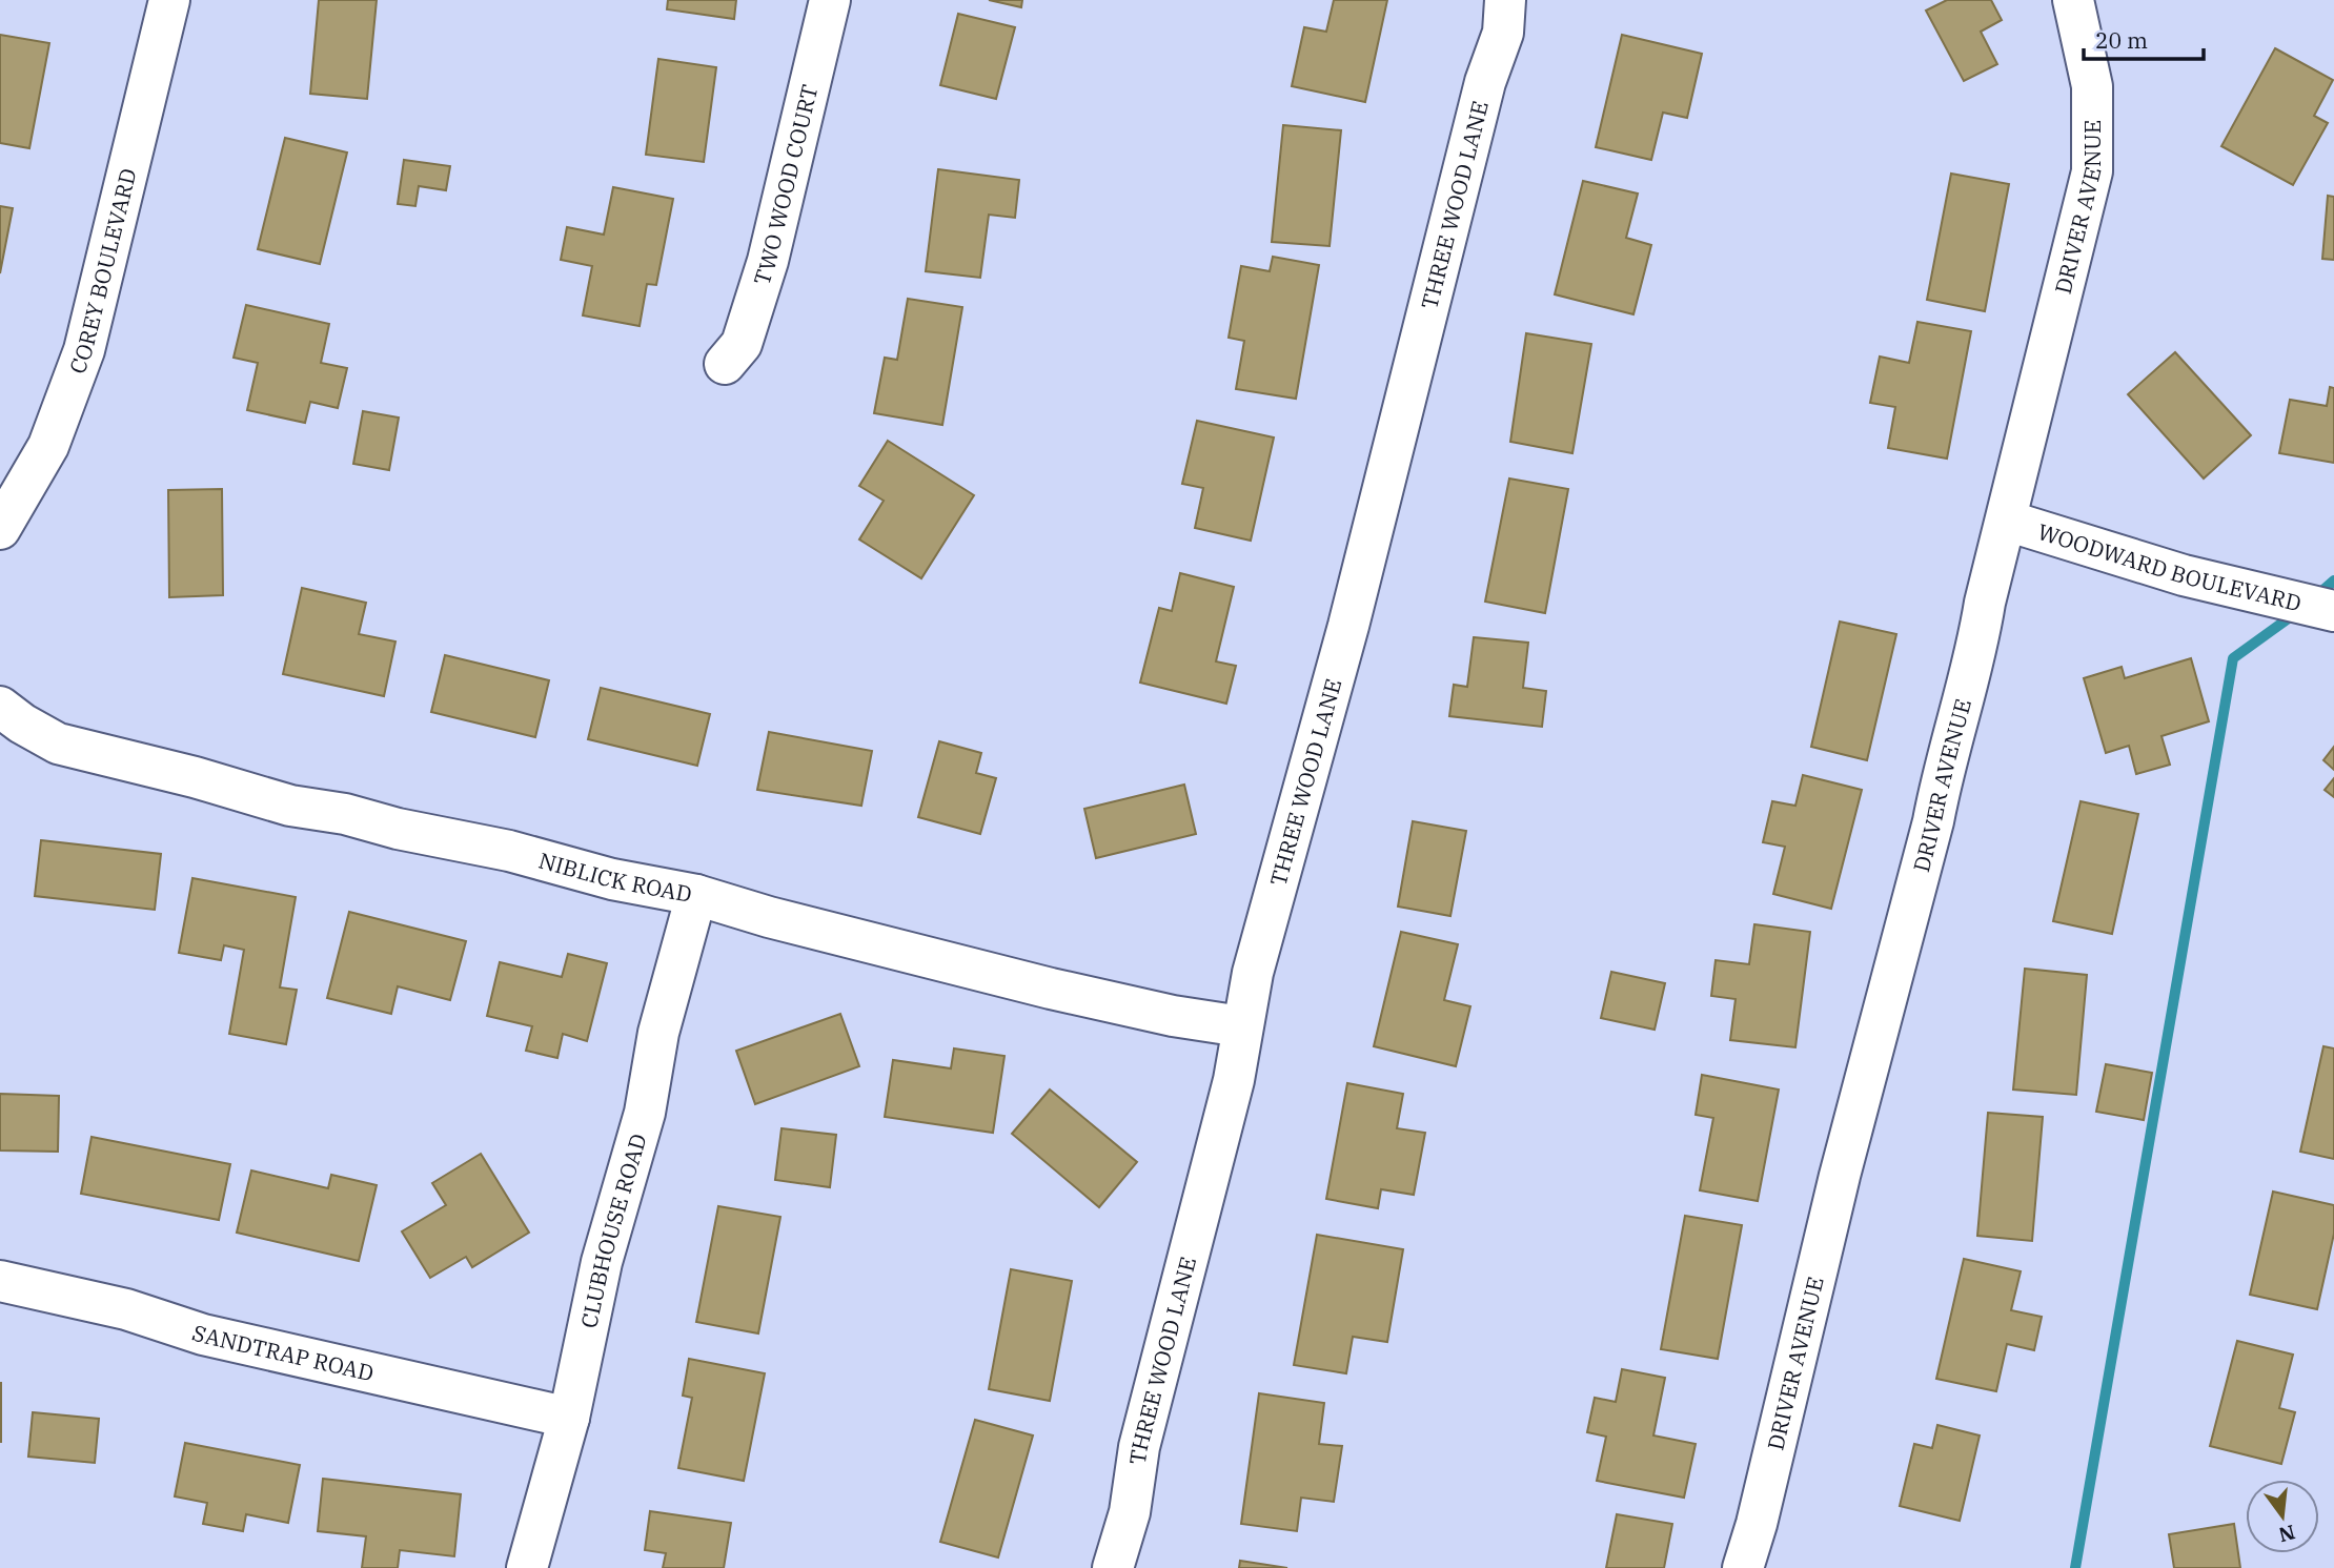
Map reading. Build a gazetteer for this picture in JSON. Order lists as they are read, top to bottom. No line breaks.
{"streets":{"street":["TWO WOOD COURT","THREE WOOD LANE","DRIVER AVENUE","COREY BOULEVARD","WOODWARD BOULEVARD","NIBLICK ROAD","CLUBHOUSE ROAD","SANDTRAP ROAD"]},"crossings":[["THREE WOOD LANE","NIBLICK ROAD"],["DRIVER AVENUE","WOODWARD BOULEVARD"],["NIBLICK ROAD","CLUBHOUSE ROAD"],["CLUBHOUSE ROAD","SANDTRAP ROAD"]],"scale_bar":"20 m","north":"bottom"}
